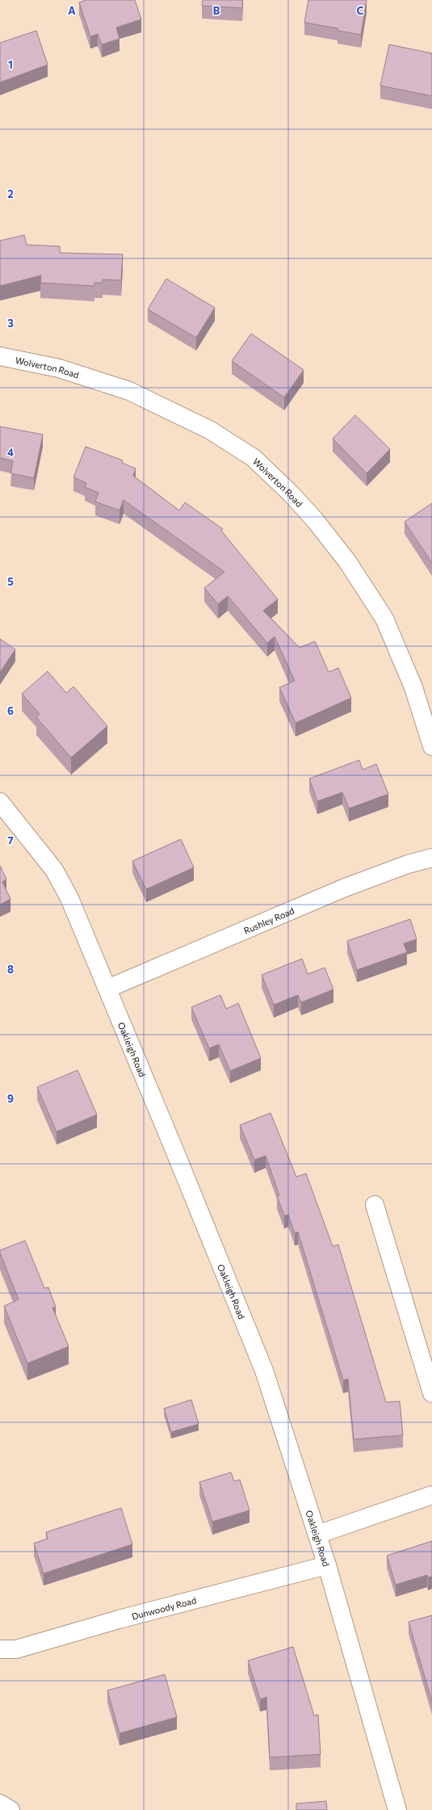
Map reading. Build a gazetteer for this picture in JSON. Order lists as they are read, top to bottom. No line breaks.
{"streets":{"main road":["Wolverton Road","Rushley Road","Oakleigh Road","Dunwoody Road"]},"crossings":[["Rushley Road","Oakleigh Road"],["Oakleigh Road","Dunwoody Road"]],"grid":{"columns":["A","B","C"],"rows":["1","2","3","4","5","6","7","8","9"]}}
